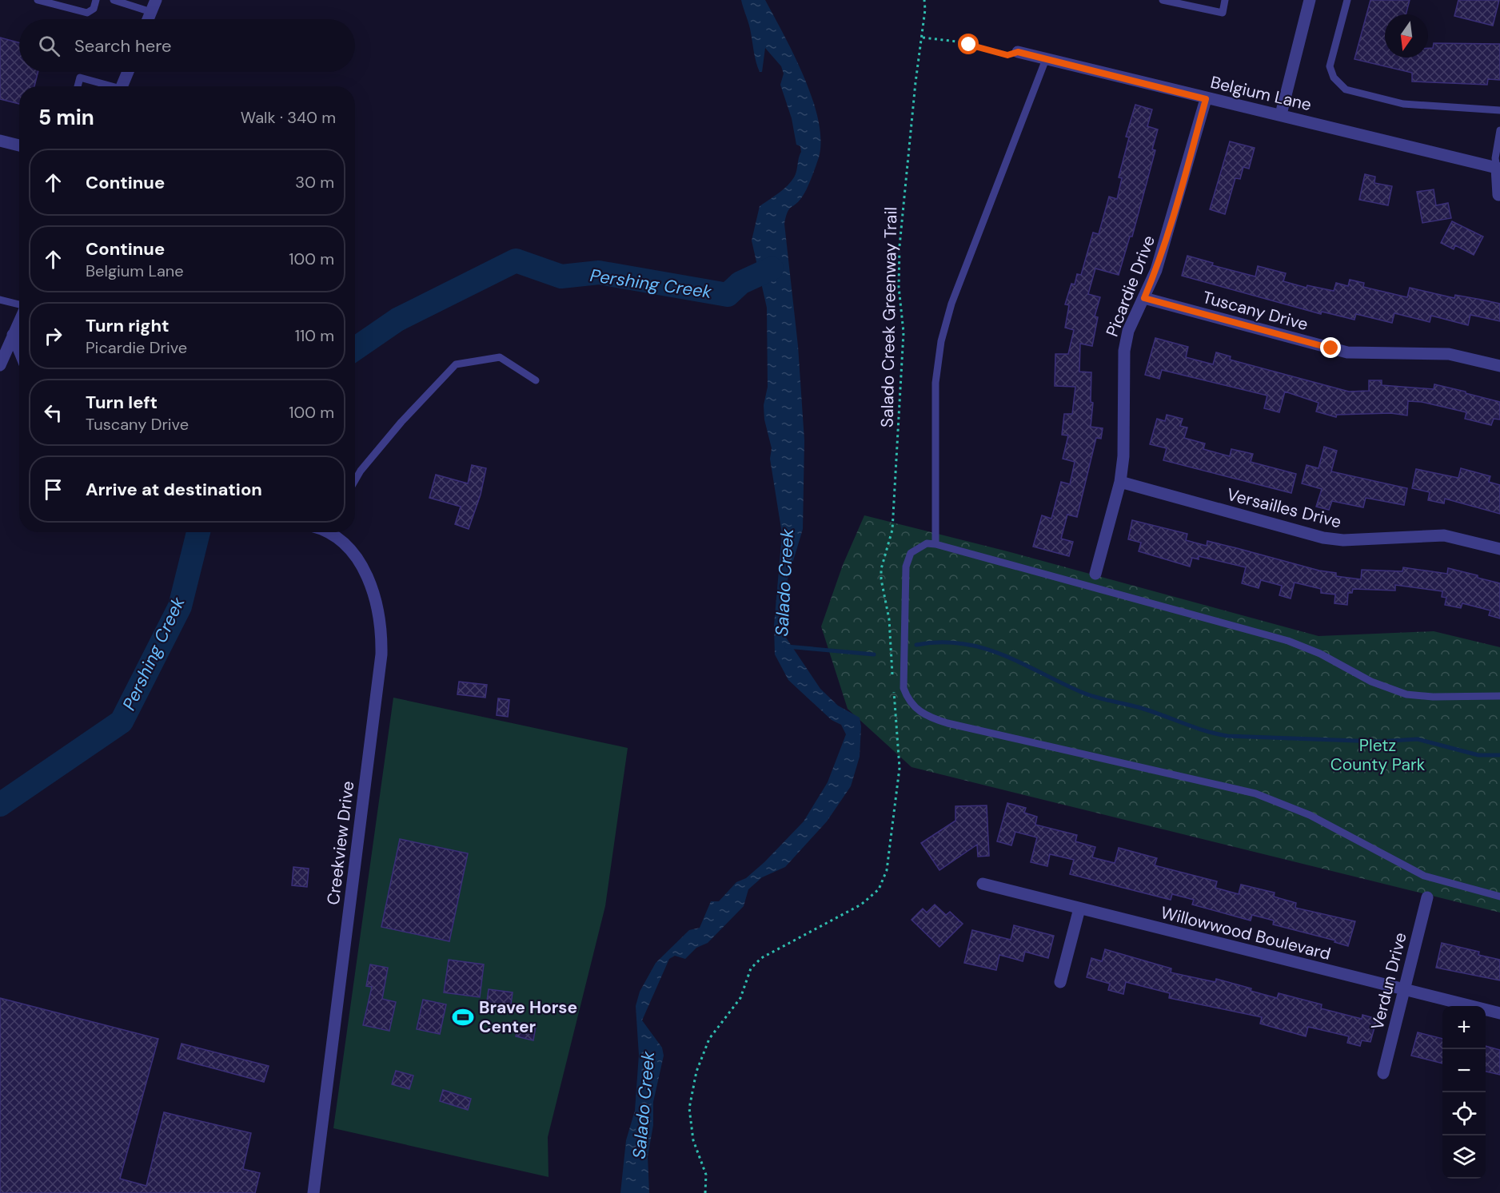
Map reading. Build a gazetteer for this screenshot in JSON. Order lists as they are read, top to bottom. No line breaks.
{"streets":{"street":["Belgium Lane","Picardie Drive","Tuscany Drive","Versailles Drive","Creekview Drive","Willowwood Boulevard","Verdun Drive"],"path":["Salado Creek Greenway Trail"]},"crossings":[["Belgium Lane","Picardie Drive"],["Picardie Drive","Tuscany Drive"],["Picardie Drive","Versailles Drive"],["Willowwood Boulevard","Verdun Drive"]],"water":["Pershing Creek","Salado Creek"],"parks":["Pletz County Park"],"places":{"sports":["Brave Horse Center"]},"north":"bottom","page":{"search":"Search here","heading":["5 min","Walk · 340 m"],"list":[["Continue","30 m"],["Continue","Belgium Lane","100 m"],["Turn right","Picardie Drive","110 m"],["Turn left","Tuscany Drive","100 m"],"Arrive at destination"],"map_buttons":["+","−"]}}
